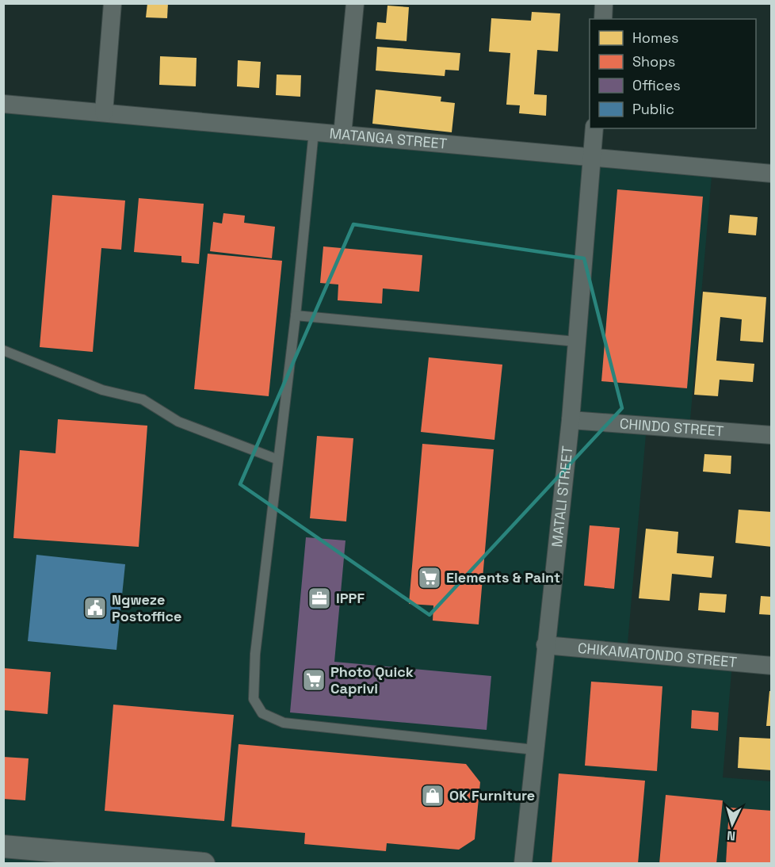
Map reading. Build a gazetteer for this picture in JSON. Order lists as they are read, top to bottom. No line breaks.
{"streets":{"street":["MATANGA STREET","CHINDO STREET","MATALI STREET","CHIKAMATONDO STREET"]},"crossings":[["MATANGA STREET","MATALI STREET"],["CHINDO STREET","MATALI STREET"],["MATALI STREET","CHIKAMATONDO STREET"]],"places":{"supermarket":["Elements & Paint","Photo Quick Caprivi"],"office":["IPPF"],"public building":["Ngweze Postoffice"],"shop":["OK Furniture"]},"legend":["Homes","Shops","Offices","Public"],"north":"bottom"}
